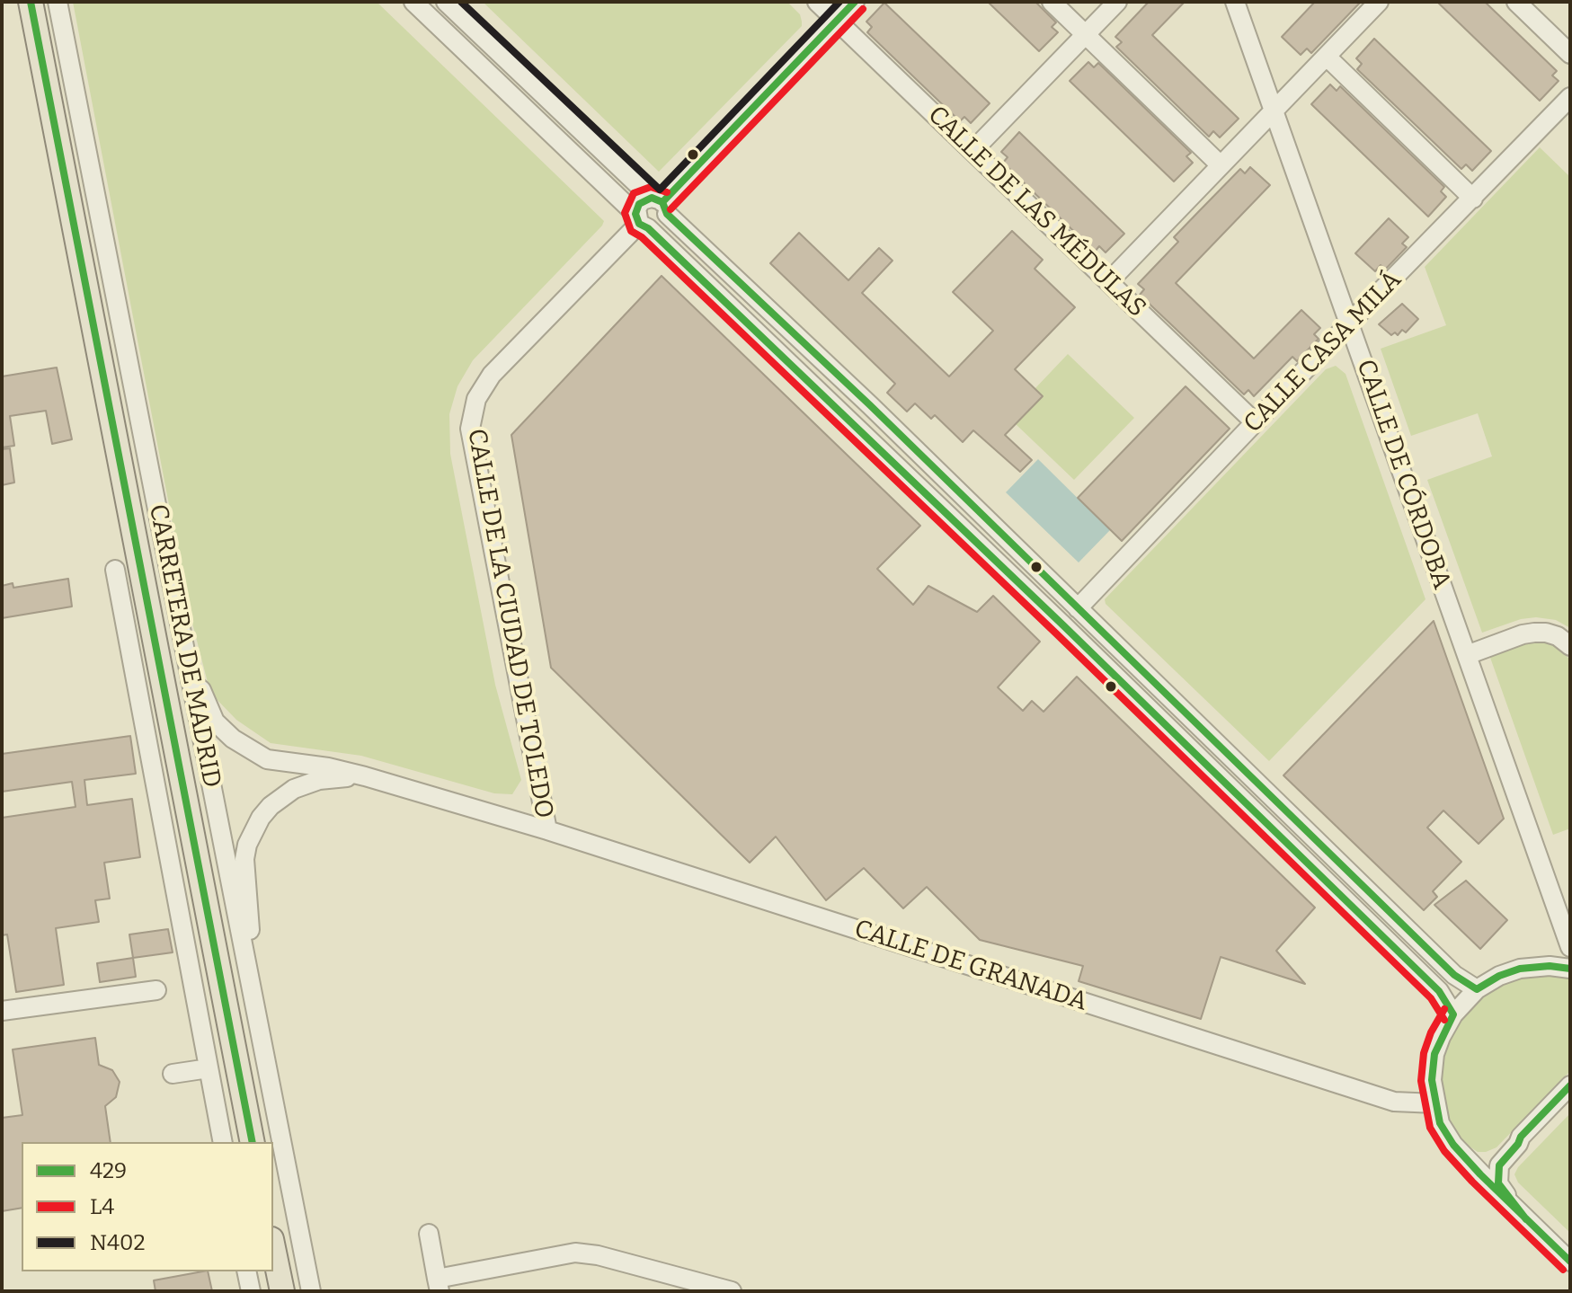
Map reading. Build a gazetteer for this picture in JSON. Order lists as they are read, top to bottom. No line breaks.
{"streets":{"street":["CALLE DE LAS MÉDULAS","CALLE CASA MILÁ","CALLE DE CÓRDOBA","CALLE DE LA CIUDAD DE TOLEDO","CARRETERA DE MADRID","CALLE DE GRANADA"]},"crossings":[["CALLE DE LAS MÉDULAS","CALLE CASA MILÁ"],["CALLE CASA MILÁ","CALLE DE CÓRDOBA"],["CALLE DE LA CIUDAD DE TOLEDO","CALLE DE GRANADA"]],"lines":["transit line 429","transit line N402","transit line L4"],"legend":["429","L4","N402"]}
